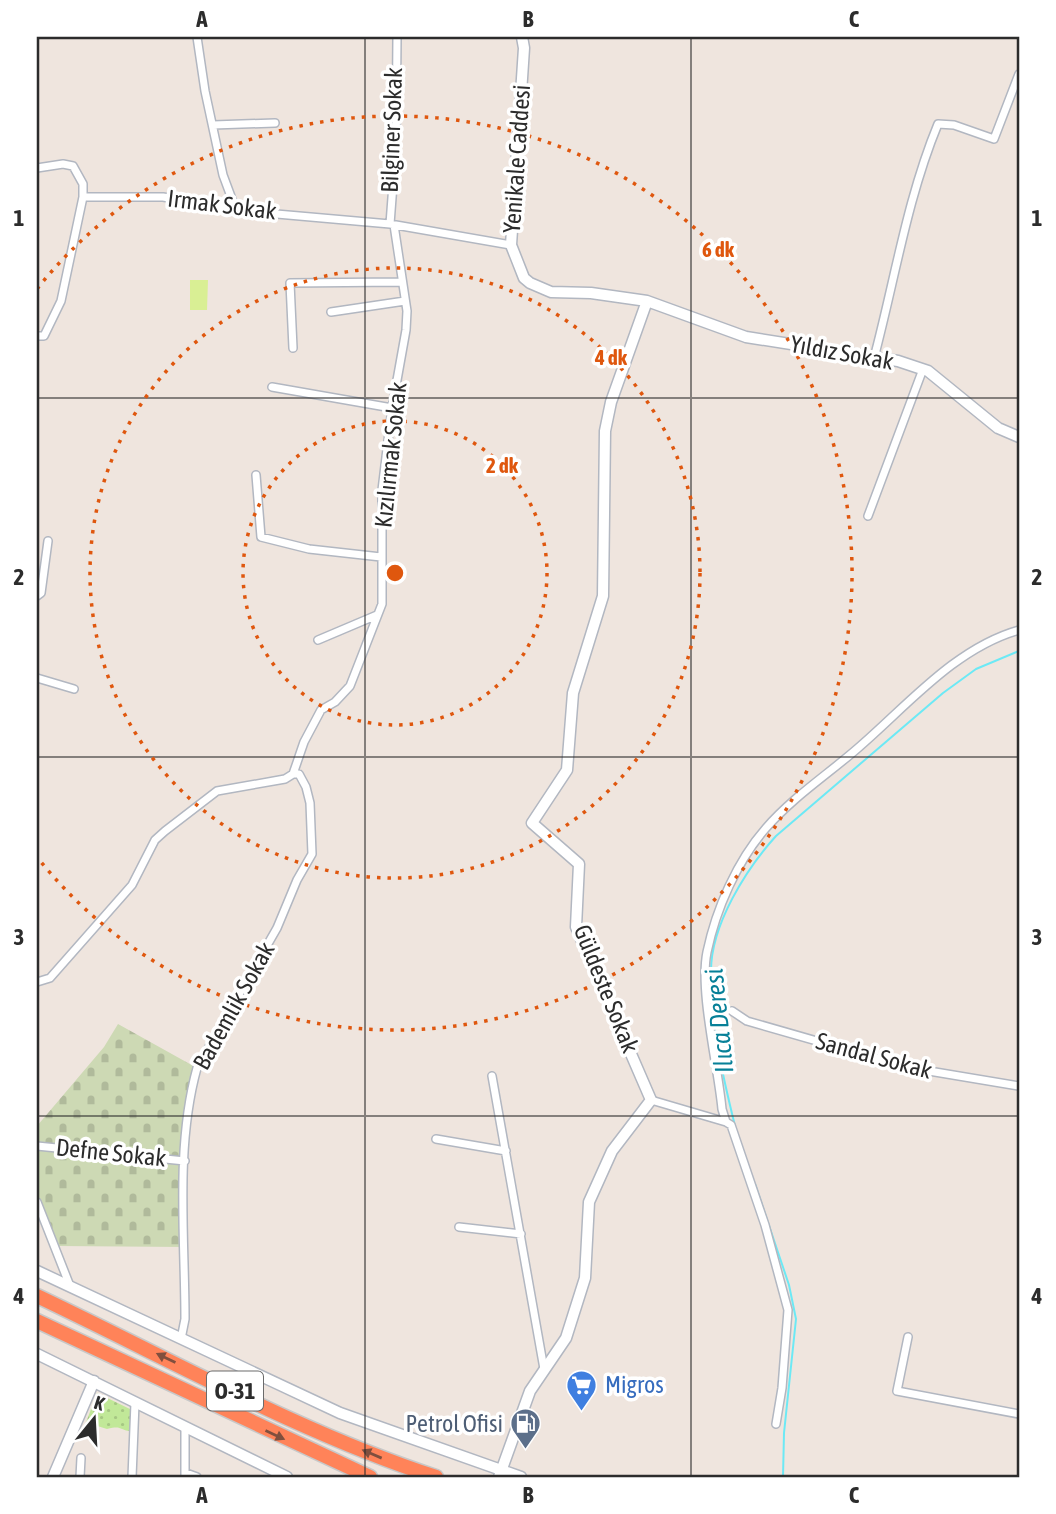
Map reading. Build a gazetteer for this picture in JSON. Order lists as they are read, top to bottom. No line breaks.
{"streets":{"highway":["O-31"],"street":["Bilginer Sokak","Yenikale Caddesi","Irmak Sokak","Yıldız Sokak","Kızılırmak Sokak","Güldeste Sokak","Bademlik Sokak","Sandal Sokak","Defne Sokak"]},"crossings":[["Bilginer Sokak","Irmak Sokak"],["Bilginer Sokak","Kızılırmak Sokak"],["Yenikale Caddesi","Irmak Sokak"],["Yenikale Caddesi","Yıldız Sokak"],["Yenikale Caddesi","Güldeste Sokak"],["Irmak Sokak","Kızılırmak Sokak"],["Yıldız Sokak","Güldeste Sokak"],["Kızılırmak Sokak","Bademlik Sokak"],["Bademlik Sokak","Defne Sokak"]],"water":["Ilıca Deresi"],"places":{"supermarket":["Migros"],"fuel station":["Petrol Ofisi"]},"north":"top","grid":{"columns":["A","B","C"],"rows":["1","2","3","4"]},"rings":["6 dk","4 dk","2 dk"]}
